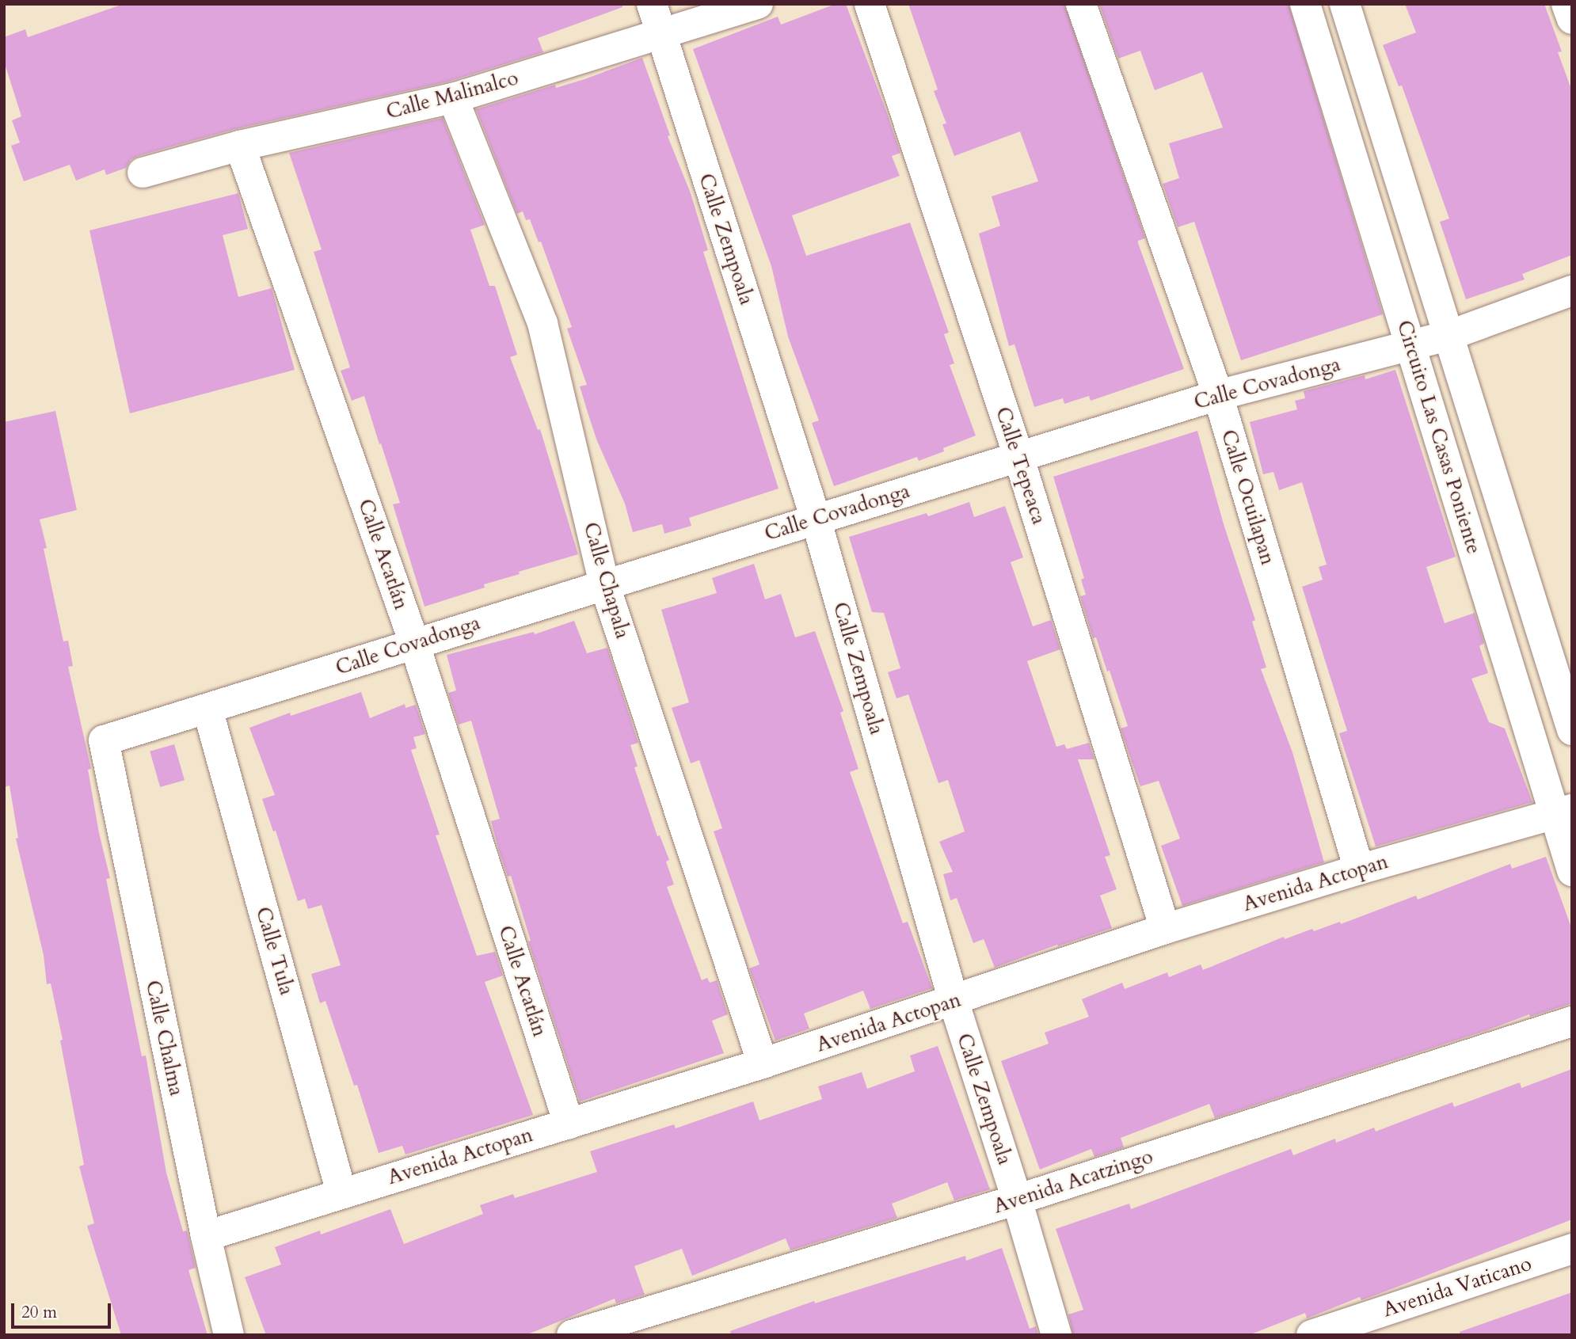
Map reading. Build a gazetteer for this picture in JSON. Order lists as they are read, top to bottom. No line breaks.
{"streets":{"street":["Calle Malinalco","Calle Zempoala","Calle Covadonga","Circuito Las Casas Poniente","Calle Tepeaca","Calle Ocuilapan","Calle Acatlán","Calle Chapala","Avenida Actopan","Calle Tula","Calle Chalma","Avenida Acatzingo","Avenida Vaticano"]},"crossings":[["Calle Malinalco","Calle Zempoala"],["Calle Malinalco","Calle Acatlán"],["Calle Malinalco","Calle Chapala"],["Calle Zempoala","Calle Covadonga"],["Calle Zempoala","Avenida Actopan"],["Calle Zempoala","Avenida Acatzingo"],["Calle Covadonga","Circuito Las Casas Poniente"],["Calle Covadonga","Calle Tepeaca"],["Calle Covadonga","Calle Ocuilapan"],["Calle Covadonga","Calle Acatlán"],["Calle Covadonga","Calle Chapala"],["Calle Covadonga","Calle Tula"],["Calle Covadonga","Calle Chalma"],["Circuito Las Casas Poniente","Avenida Actopan"],["Calle Tepeaca","Avenida Actopan"],["Calle Ocuilapan","Avenida Actopan"],["Calle Acatlán","Avenida Actopan"],["Calle Chapala","Avenida Actopan"],["Avenida Actopan","Calle Tula"],["Avenida Actopan","Calle Chalma"]],"scale_bar":"20 m"}
